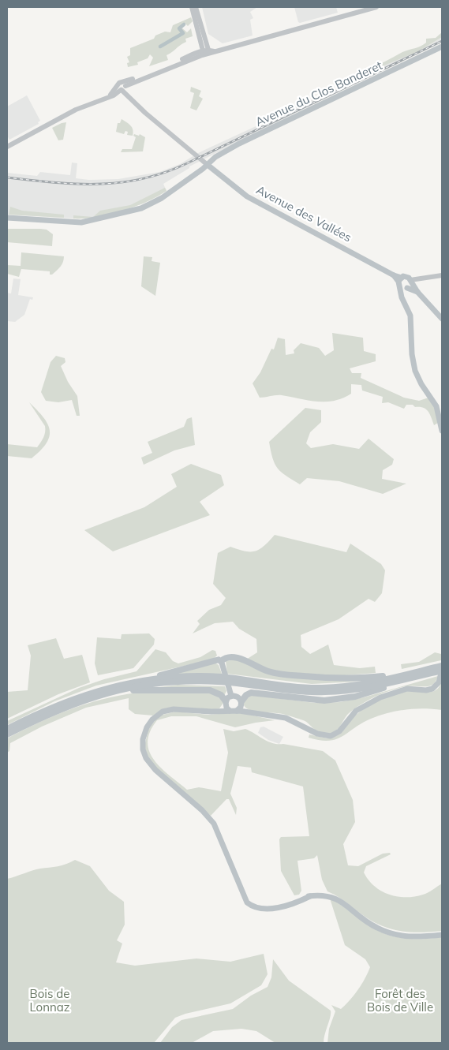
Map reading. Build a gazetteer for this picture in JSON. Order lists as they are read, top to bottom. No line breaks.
{"streets":{"main road":["Avenue du Clos Banderet","Avenue des Vallées"]},"crossings":[["Avenue du Clos Banderet","Avenue des Vallées"]],"parks":["Bois de Lonnaz","Forêt des Bois de Ville"]}
